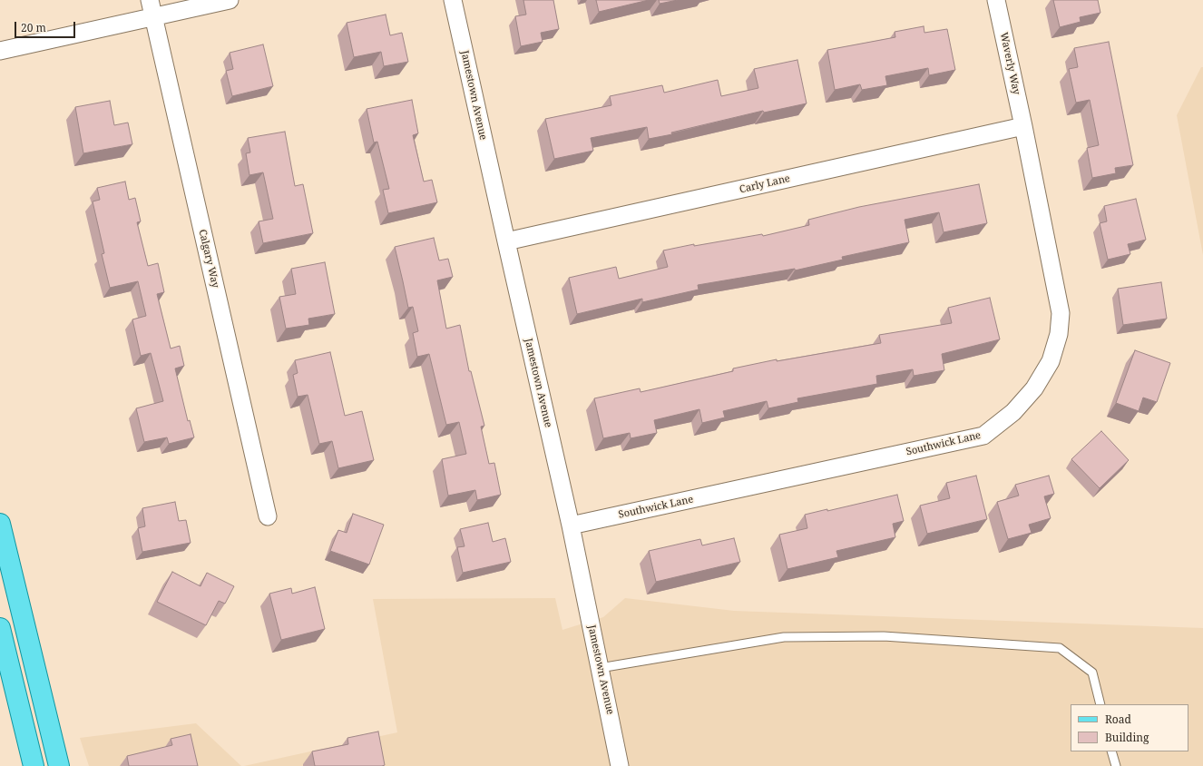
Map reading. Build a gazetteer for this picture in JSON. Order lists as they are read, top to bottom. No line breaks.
{"streets":{"street":["Waverly Way","Jamestown Avenue","Carly Lane","Calgary Way","Southwick Lane"]},"crossings":[["Waverly Way","Carly Lane"],["Waverly Way","Southwick Lane"],["Jamestown Avenue","Carly Lane"],["Jamestown Avenue","Southwick Lane"],["Carly Lane","Southwick Lane"]],"legend":["Road","Building"],"scale_bar":"20 m"}
